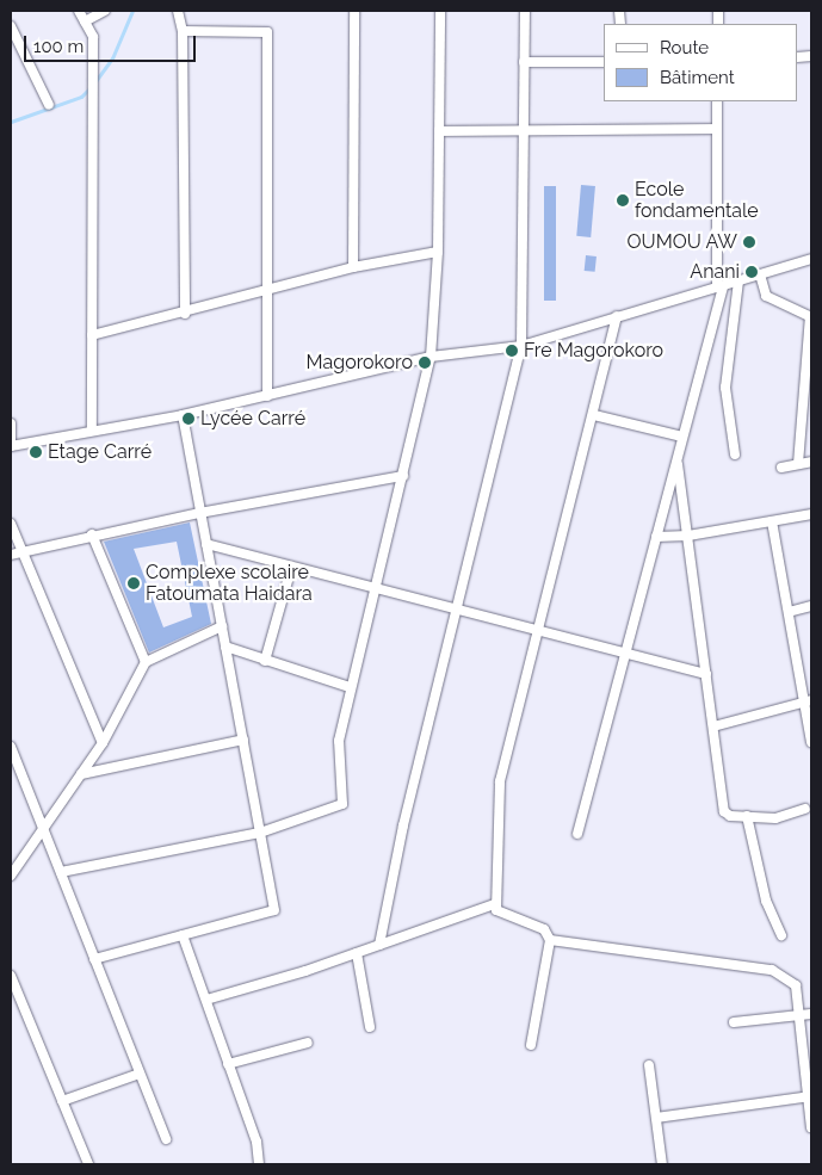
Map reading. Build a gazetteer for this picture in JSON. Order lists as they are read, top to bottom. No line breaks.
{"places":["Ecole fondamentale","OUMOU AW","Anani","Fre Magorokoro","Magorokoro","Lycée Carré","Etage Carré","Complexe scolaire Fatoumata Haidara"],"legend":["Route","Bâtiment"],"scale_bar":"100 m"}
